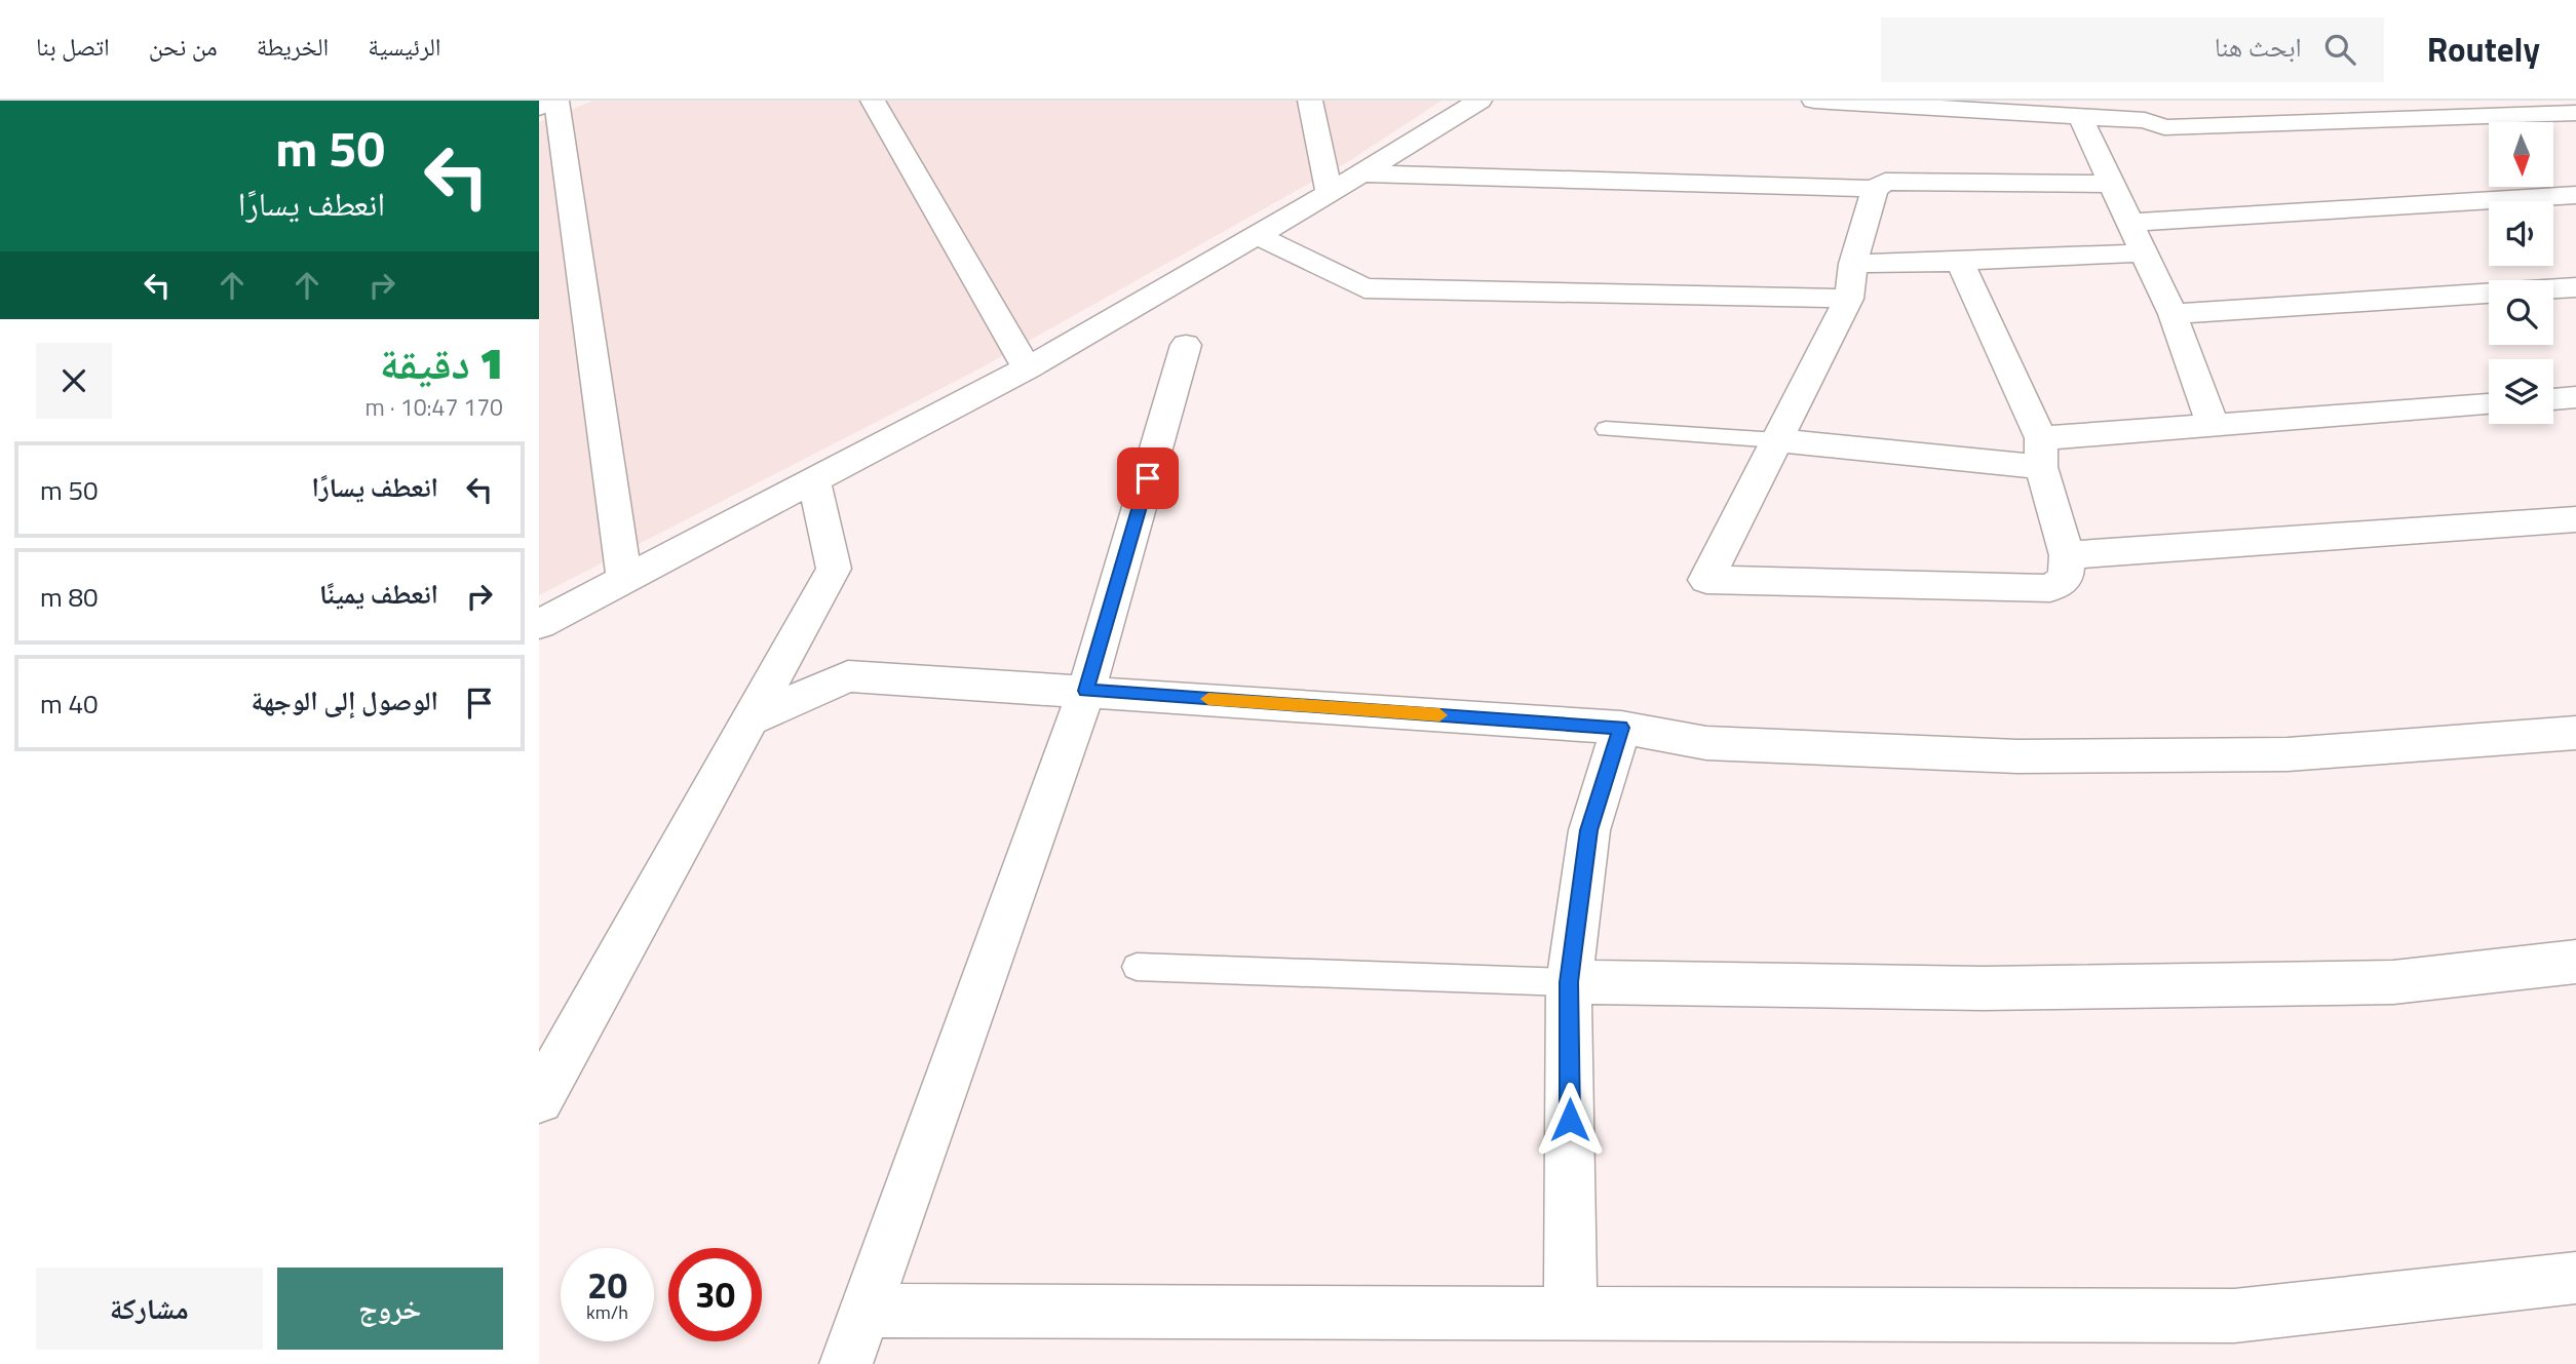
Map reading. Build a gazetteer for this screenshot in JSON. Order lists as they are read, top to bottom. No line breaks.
{"north":"bottom","page":{"header":"Routely","search":"ابحث هنا","nav":["الرئيسية","الخريطة","من نحن","اتصل بنا"],"turn":["50 m","انعطف يسارًا"],"heading":["1 دقيقة","170 m · 10:47"],"list":[{"name":"انعطف يسارًا","value":"50 m"},{"name":"انعطف يمينًا","value":"80 m"},{"name":"الوصول إلى الوجهة","value":"40 m"}],"speed":"20 km/h","limit":"30","buttons":["خروج","مشاركة"]}}
